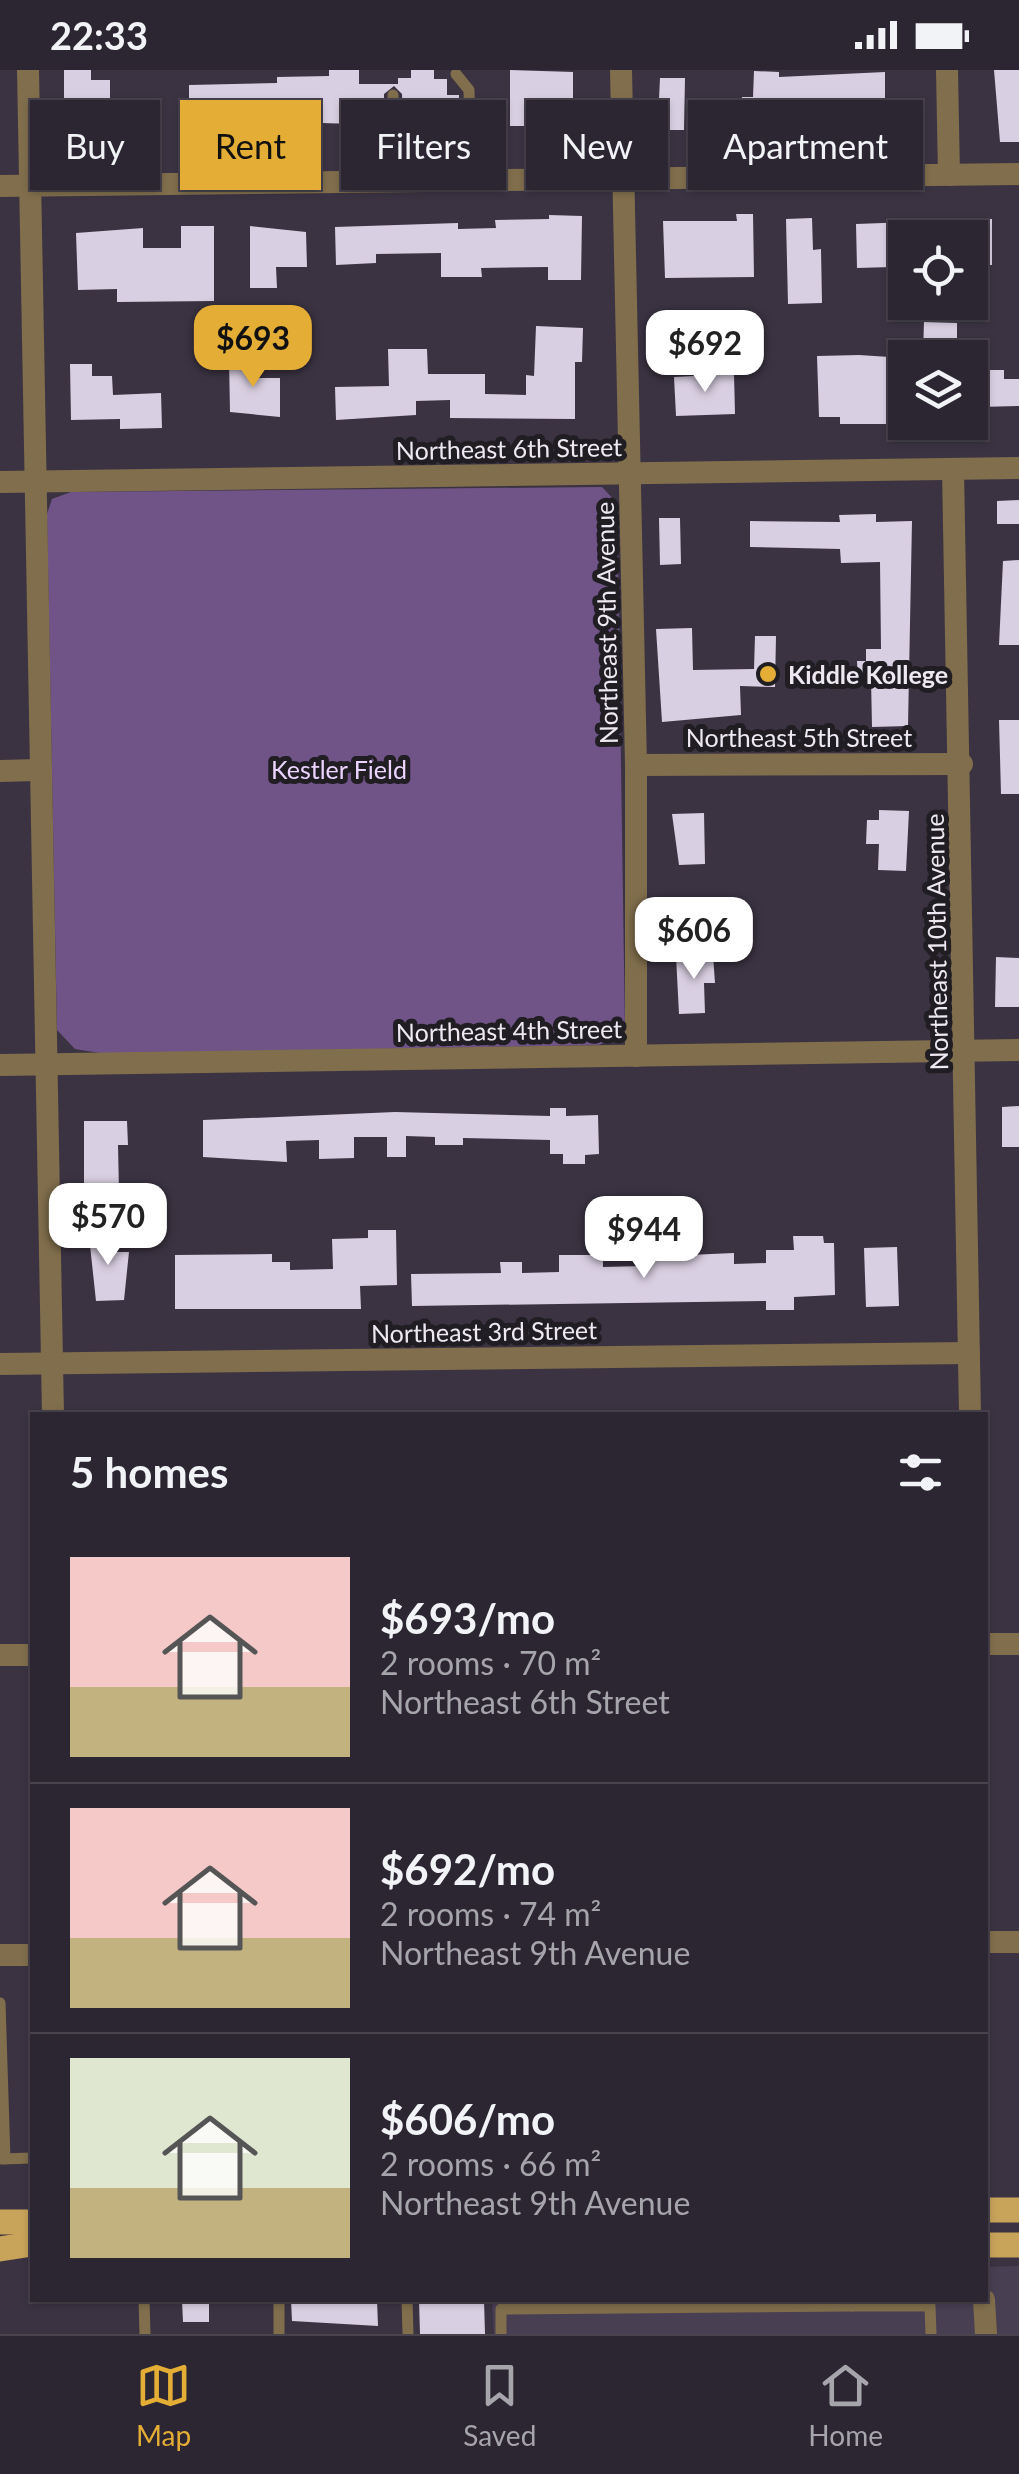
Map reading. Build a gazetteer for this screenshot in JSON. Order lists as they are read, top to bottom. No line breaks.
{"streets":{"street":["Northeast 6th Street","Northeast 9th Avenue","Northeast 5th Street","Northeast 10th Avenue","Northeast 4th Street","Northeast 3rd Street"]},"crossings":[["Northeast 6th Street","Northeast 9th Avenue"],["Northeast 6th Street","Northeast 10th Avenue"],["Northeast 9th Avenue","Northeast 5th Street"],["Northeast 9th Avenue","Northeast 4th Street"],["Northeast 5th Street","Northeast 10th Avenue"],["Northeast 10th Avenue","Northeast 4th Street"],["Northeast 10th Avenue","Northeast 3rd Street"]],"parks":["Kestler Field"],"places":["Kiddle Kollege"],"page":{"status":"22:33","chip":["Buy","Rent","Filters","New","Apartment"],"price":["$693","$692","$606","$570","$944"],"heading":"5 homes","list":[{"name":"$693/mo","note":"2 rooms · 70 m² · Northeast 6th Street"},{"name":"$692/mo","note":"2 rooms · 74 m² · Northeast 9th Avenue"},{"name":"$606/mo","note":"2 rooms · 66 m² · Northeast 9th Avenue"}],"tabs":["Map","Saved","Home"]}}
